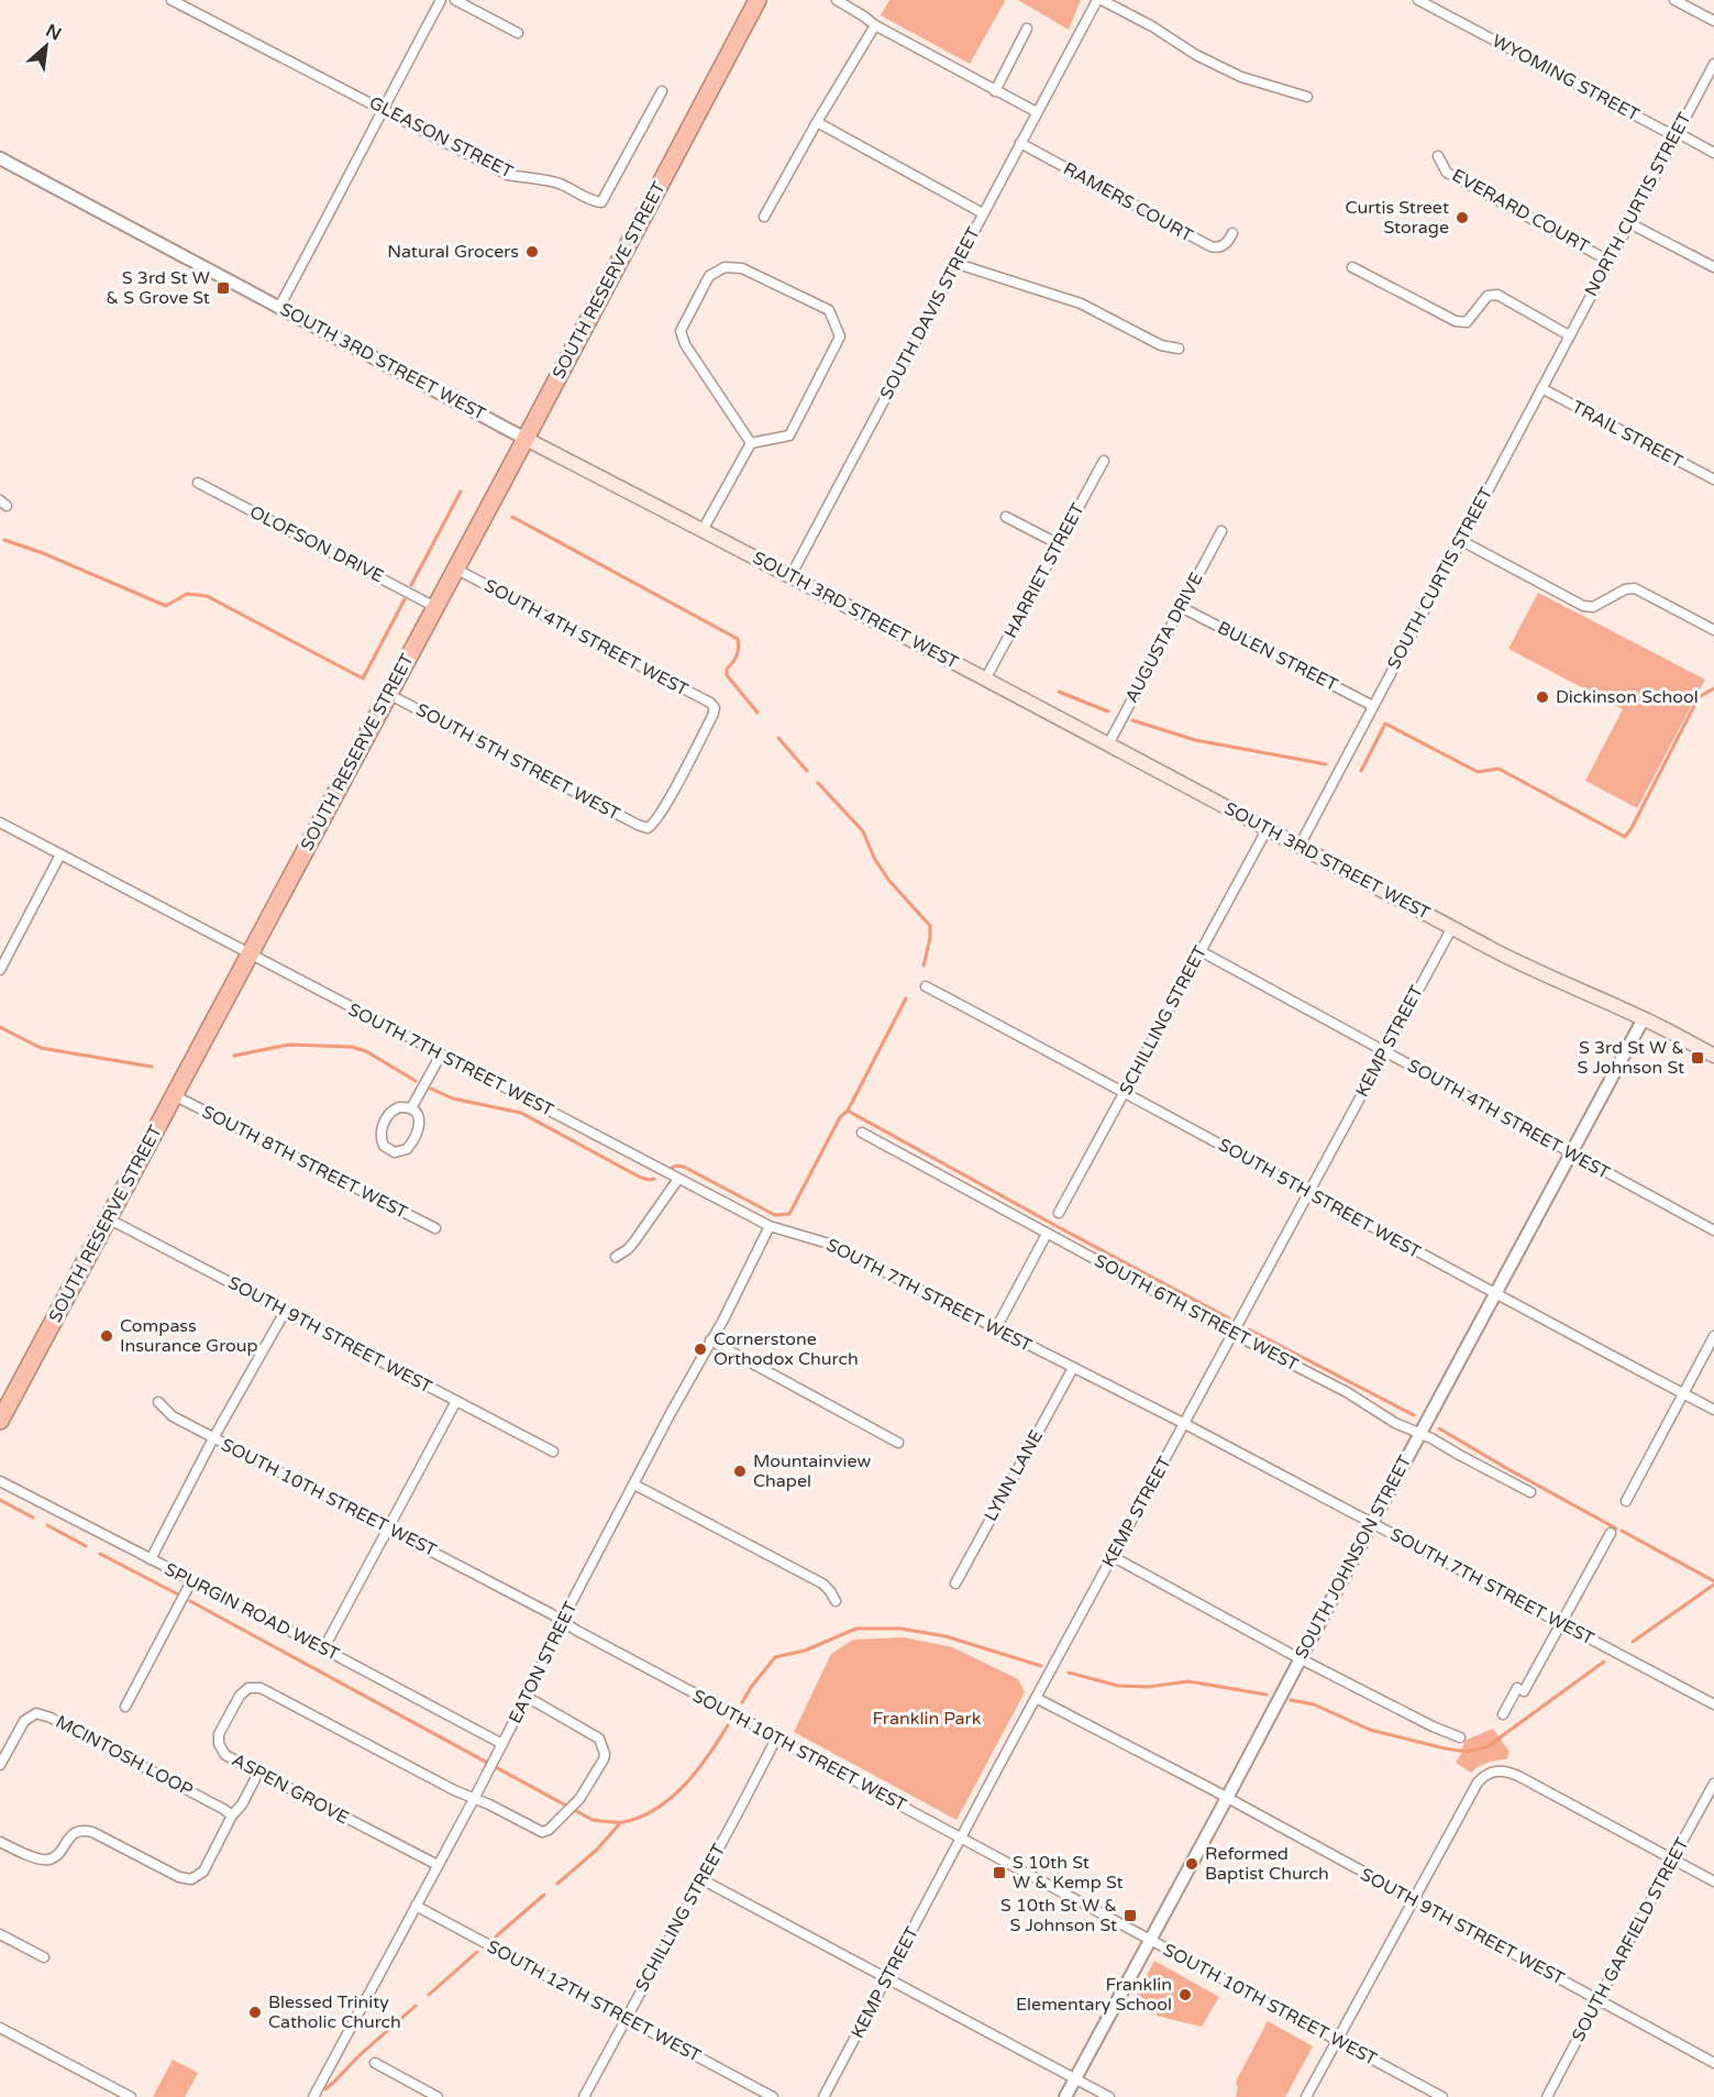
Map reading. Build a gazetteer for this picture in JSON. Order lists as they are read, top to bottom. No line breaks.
{"streets":{"highway":["SOUTH RESERVE STREET"],"main road":["SOUTH 3RD STREET WEST"],"street":["WYOMING STREET","GLEASON STREET","RAMERS COURT","NORTH CURTIS STREET","EVERARD COURT","SOUTH DAVIS STREET","TRAIL STREET","OLOFSON DRIVE","HARRIET STREET","SOUTH CURTIS STREET","SOUTH 4TH STREET WEST","AUGUSTA DRIVE","BULEN STREET","SOUTH 5TH STREET WEST","SCHILLING STREET","KEMP STREET","SOUTH 7TH STREET WEST","SOUTH 8TH STREET WEST","SOUTH 6TH STREET WEST","SOUTH 9TH STREET WEST","LYNN LANE","SOUTH 10TH STREET WEST","SOUTH JOHNSON STREET","SPURGIN ROAD WEST","EATON STREET","MCINTOSH LOOP","ASPEN GROVE","SOUTH GARFIELD STREET","SOUTH 12TH STREET WEST"]},"crossings":[["WYOMING STREET","NORTH CURTIS STREET"],["RAMERS COURT","SOUTH DAVIS STREET"],["NORTH CURTIS STREET","EVERARD COURT"],["NORTH CURTIS STREET","SOUTH CURTIS STREET"],["SOUTH RESERVE STREET","SOUTH 3RD STREET WEST"],["SOUTH RESERVE STREET","OLOFSON DRIVE"],["SOUTH RESERVE STREET","SOUTH 4TH STREET WEST"],["SOUTH RESERVE STREET","SOUTH 5TH STREET WEST"],["SOUTH RESERVE STREET","SOUTH 7TH STREET WEST"],["SOUTH RESERVE STREET","SOUTH 8TH STREET WEST"],["SOUTH RESERVE STREET","SOUTH 9TH STREET WEST"],["SOUTH DAVIS STREET","SOUTH 3RD STREET WEST"],["SOUTH 3RD STREET WEST","HARRIET STREET"],["SOUTH 3RD STREET WEST","SOUTH CURTIS STREET"],["SOUTH 3RD STREET WEST","AUGUSTA DRIVE"],["SOUTH 3RD STREET WEST","SCHILLING STREET"],["SOUTH 3RD STREET WEST","KEMP STREET"],["SOUTH 3RD STREET WEST","SOUTH JOHNSON STREET"],["TRAIL STREET","SOUTH CURTIS STREET"],["SOUTH CURTIS STREET","BULEN STREET"],["SOUTH 4TH STREET WEST","SOUTH 5TH STREET WEST"],["SOUTH 4TH STREET WEST","SCHILLING STREET"],["SOUTH 4TH STREET WEST","KEMP STREET"],["SOUTH 4TH STREET WEST","SOUTH JOHNSON STREET"],["AUGUSTA DRIVE","BULEN STREET"],["SOUTH 5TH STREET WEST","SCHILLING STREET"],["SOUTH 5TH STREET WEST","KEMP STREET"],["SOUTH 5TH STREET WEST","SOUTH JOHNSON STREET"],["SCHILLING STREET","SOUTH 10TH STREET WEST"],["SCHILLING STREET","SOUTH 12TH STREET WEST"],["KEMP STREET","SOUTH 7TH STREET WEST"],["KEMP STREET","SOUTH 6TH STREET WEST"],["KEMP STREET","SOUTH 9TH STREET WEST"],["KEMP STREET","SOUTH 10TH STREET WEST"],["SOUTH 7TH STREET WEST","LYNN LANE"],["SOUTH 7TH STREET WEST","SOUTH JOHNSON STREET"],["SOUTH 7TH STREET WEST","EATON STREET"],["SOUTH 6TH STREET WEST","SOUTH JOHNSON STREET"],["SOUTH 9TH STREET WEST","SOUTH JOHNSON STREET"],["SOUTH 9TH STREET WEST","SOUTH GARFIELD STREET"],["SOUTH 10TH STREET WEST","SOUTH JOHNSON STREET"],["SOUTH 10TH STREET WEST","EATON STREET"],["SPURGIN ROAD WEST","EATON STREET"],["EATON STREET","ASPEN GROVE"],["EATON STREET","SOUTH 12TH STREET WEST"]],"parks":["Franklin Park"],"places":{"other":["Curtis Street Storage","Natural Grocers","Dickinson School","Compass Insurance Group","Cornerstone Orthodox Church","Mountainview Chapel","Reformed Baptist Church","Franklin Elementary School","Blessed Trinity Catholic Church"],"transit":["S 3rd St W & S Grove St","S 3rd St W & S Johnson St","S 10th St W & Kemp St","S 10th St W & S Johnson St"]},"north":"top right"}
